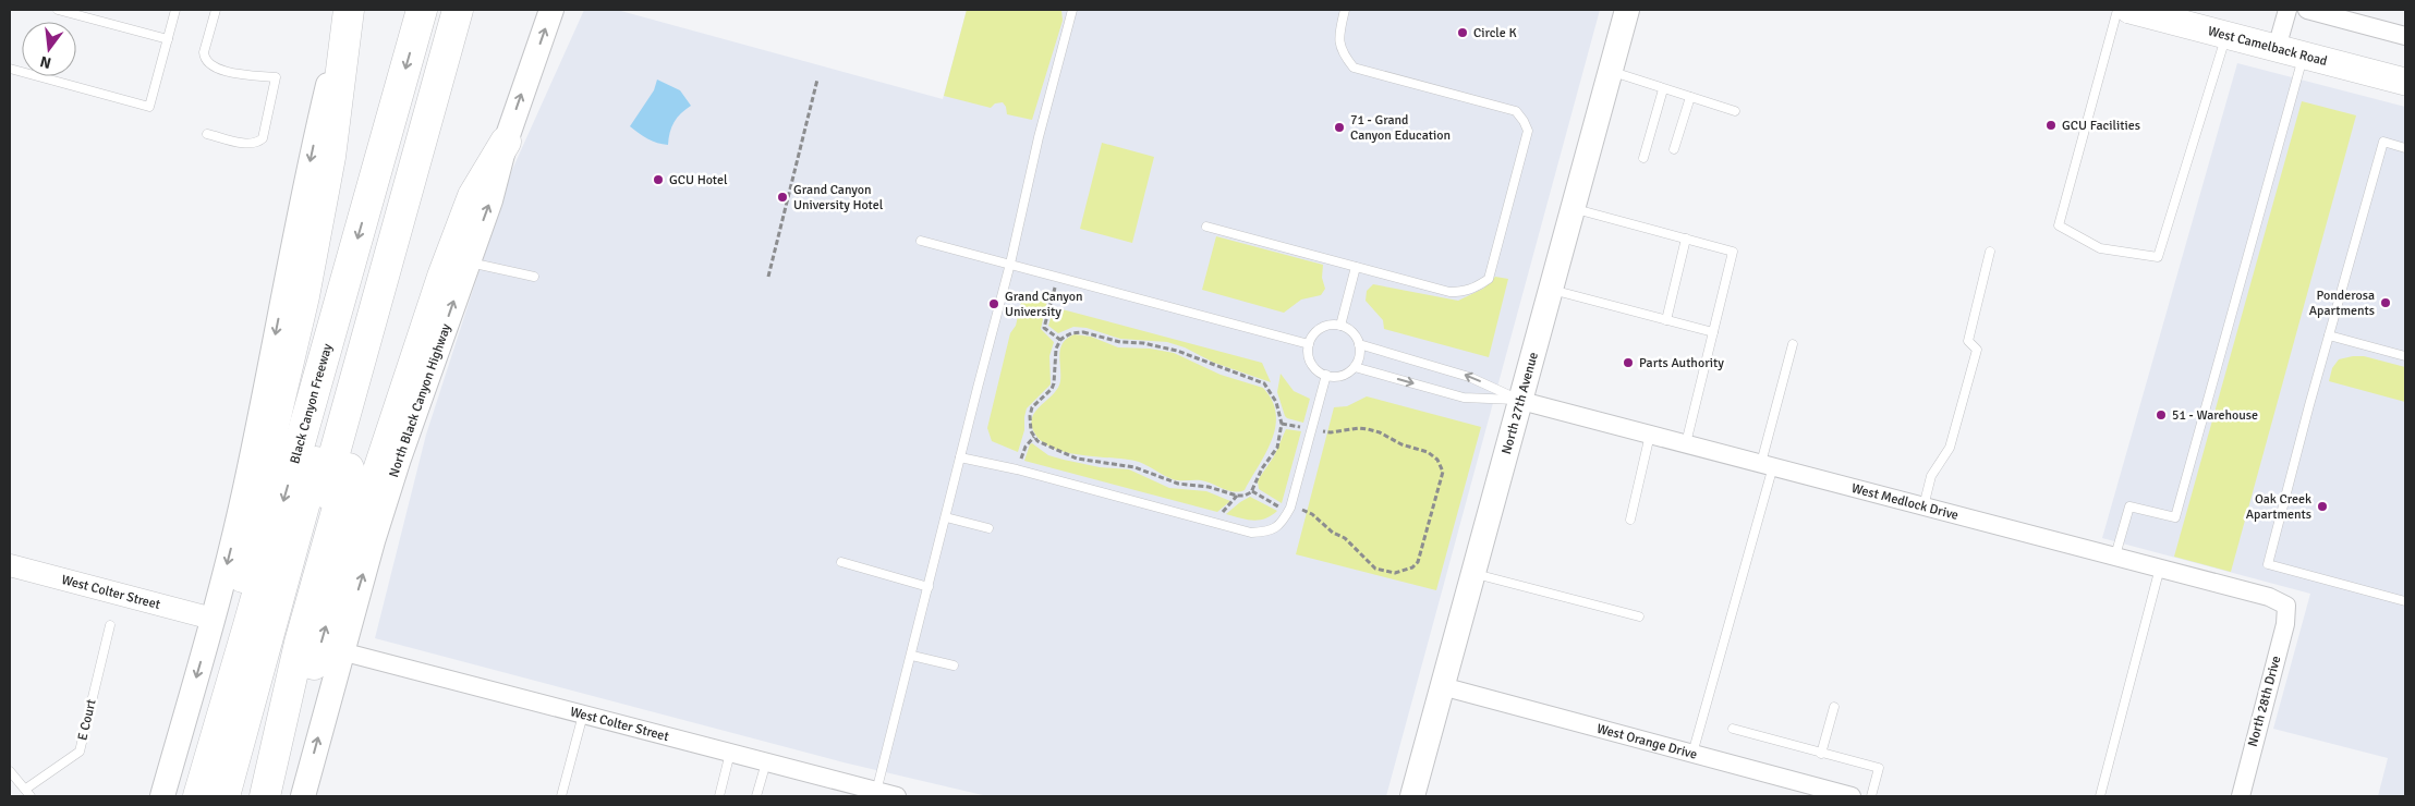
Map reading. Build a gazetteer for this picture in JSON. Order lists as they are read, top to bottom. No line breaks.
{"streets":{"highway":["Black Canyon Freeway"],"main road":["West Camelback Road","North Black Canyon Highway","North 27th Avenue"],"street":["West Medlock Drive","West Colter Street","North 28th Drive","West Orange Drive"],"lane":["E Court"]},"crossings":[["North Black Canyon Highway","West Colter Street"],["North 27th Avenue","West Medlock Drive"],["North 27th Avenue","West Orange Drive"],["West Medlock Drive","North 28th Drive"]],"places":["Circle K","GCU Facilities","71 - Grand Canyon Education","GCU Hotel","Grand Canyon University Hotel","Ponderosa Apartments","Grand Canyon University","Parts Authority","51 - Warehouse","Oak Creek Apartments"],"north":"bottom"}
